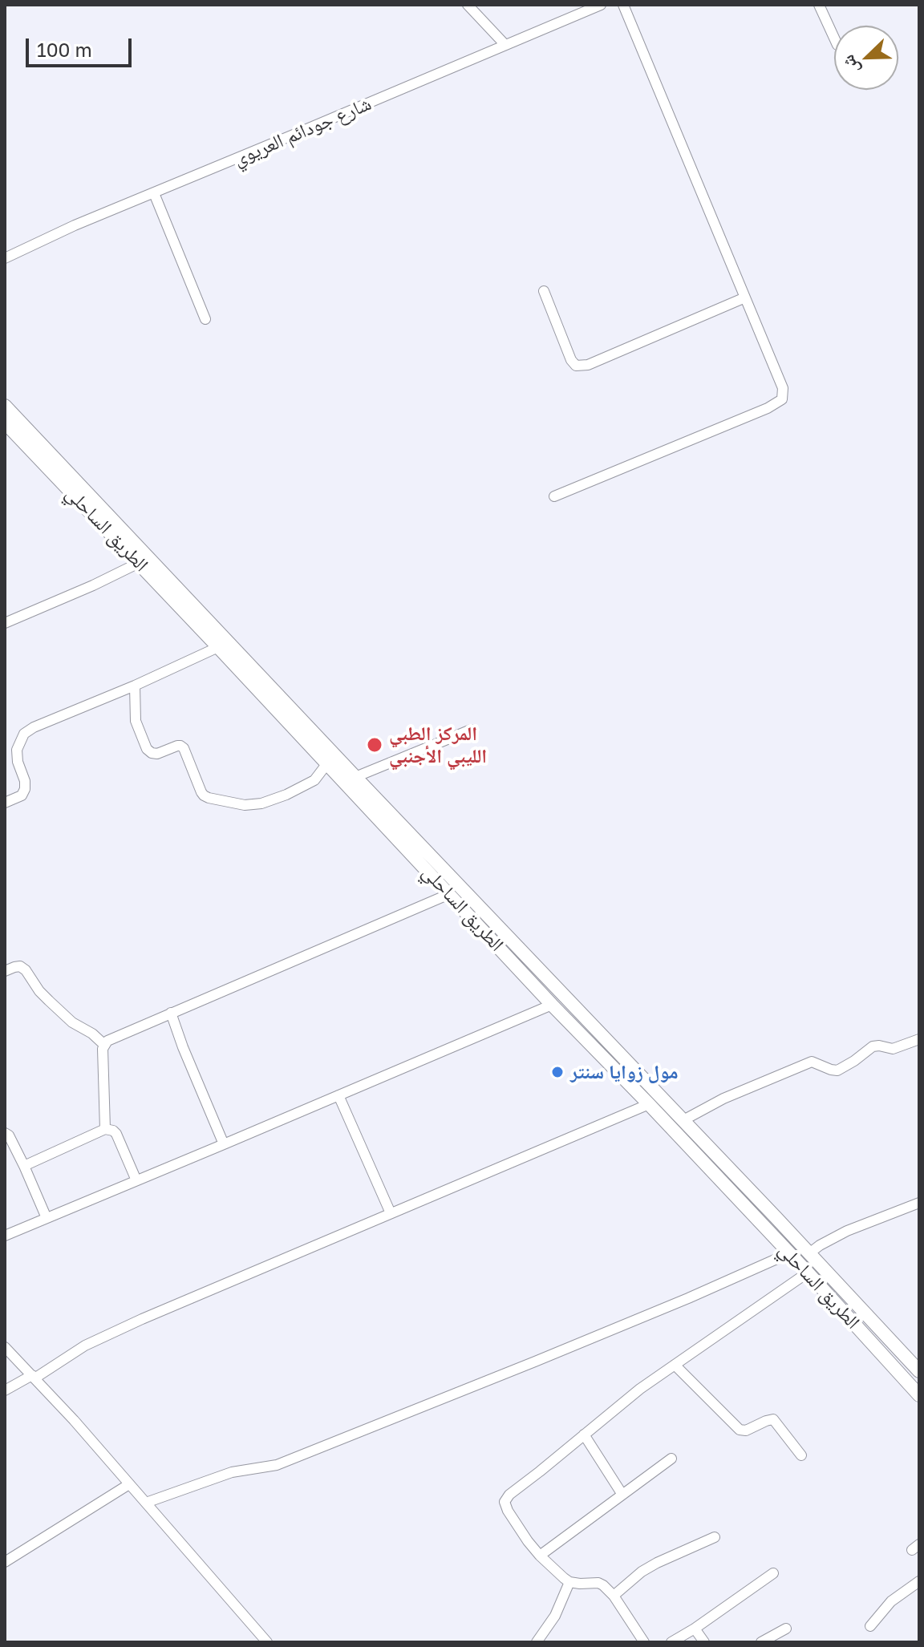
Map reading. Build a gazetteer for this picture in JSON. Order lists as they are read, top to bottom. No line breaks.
{"streets":{"highway":["الطريق الساحلي"],"street":["شارع جودائم العريوي"]},"places":["المركز الطبي الليبي الأجنبي","مول زوايا سنتر"],"scale_bar":"100 m","north":"bottom left"}
